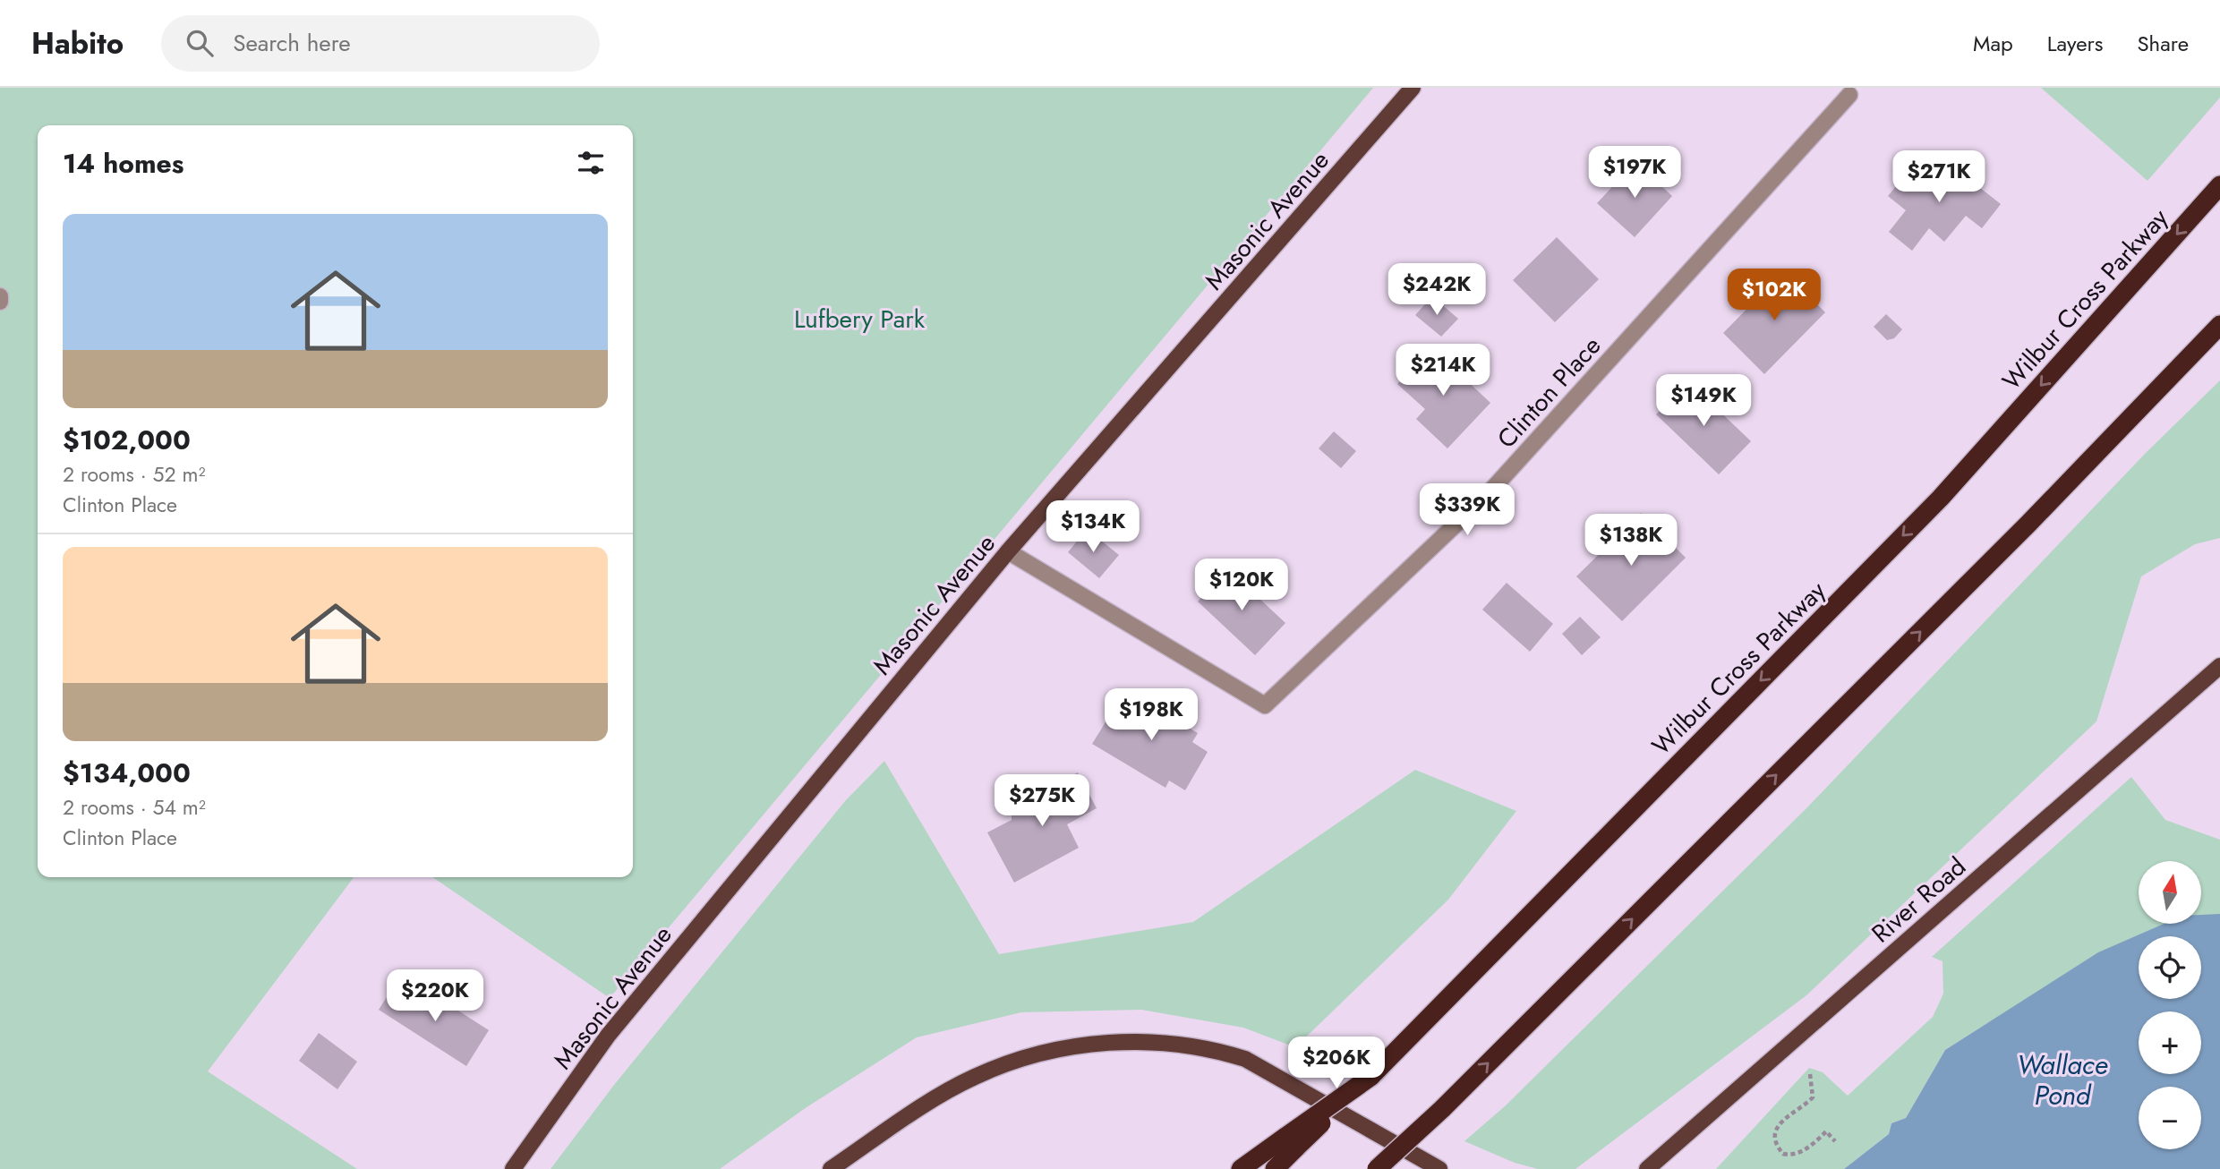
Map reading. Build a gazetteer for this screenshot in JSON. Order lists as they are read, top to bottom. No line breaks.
{"streets":{"highway":["Wilbur Cross Parkway"],"main road":["Masonic Avenue","River Road"],"street":["Clinton Place"]},"crossings":[["Masonic Avenue","Clinton Place"]],"water":["Wallace Pond"],"parks":["Lufbery Park"],"north":"top","page":{"header":"Habito","search":"Search here","nav":["Map","Layers","Share"],"heading":"14 homes","price":["$197K","$271K","$242K","$102K","$214K","$149K","$339K","$134K","$138K","$120K","$198K","$275K","$220K","$206K"],"list":[{"name":"$102,000","note":"2 rooms · 52 m² · Clinton Place"},{"name":"$134,000","note":"2 rooms · 54 m² · Clinton Place"}],"map_buttons":["+","−"]}}
